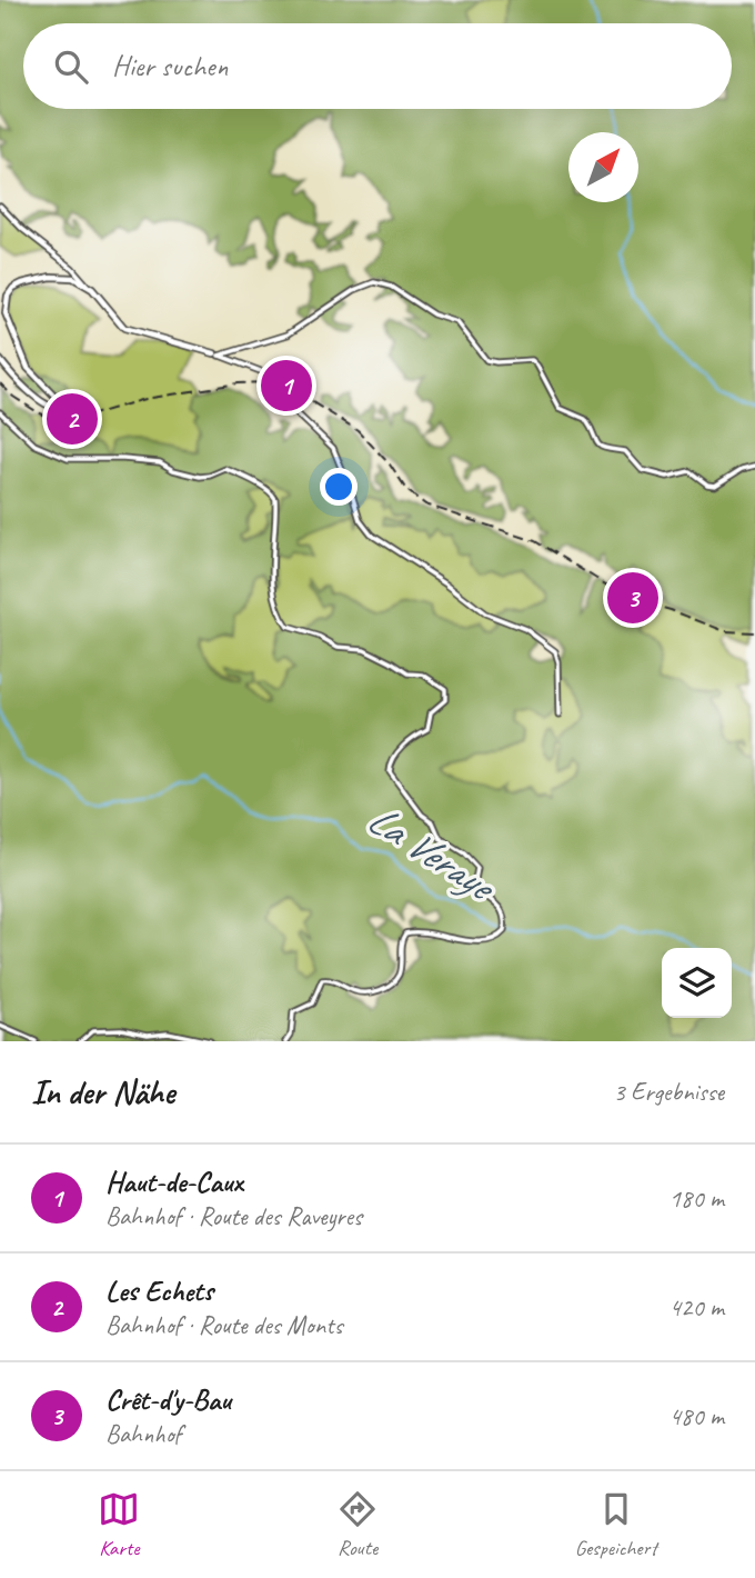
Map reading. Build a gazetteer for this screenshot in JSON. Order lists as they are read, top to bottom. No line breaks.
{"water":["La Veraye"],"north":"top right","page":{"search":"Hier suchen","pins":["1","2","3"],"heading":["In der Nähe","3 Ergebnisse"],"list":[{"mark":"1","name":"Haut-de-Caux","note":"Bahnhof · Route des Raveyres","value":"180 m"},{"mark":"2","name":"Les Echets","note":"Bahnhof · Route des Monts","value":"420 m"},{"mark":"3","name":"Crêt-d'y-Bau","note":"Bahnhof","value":"480 m"}],"nav":["Karte","Route","Gespeichert"]}}
